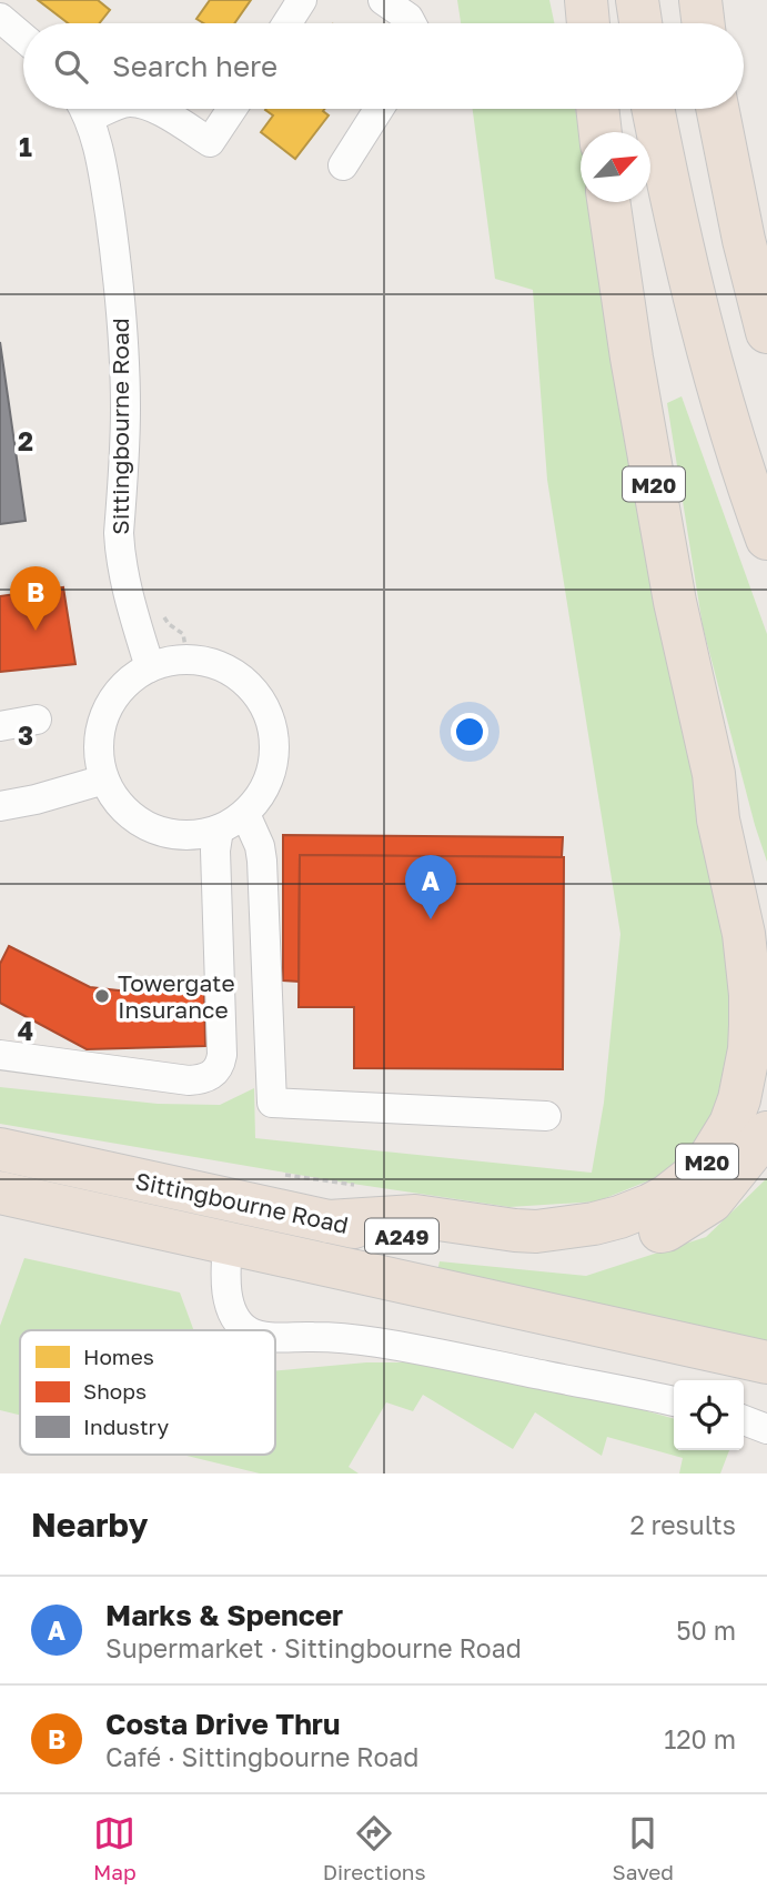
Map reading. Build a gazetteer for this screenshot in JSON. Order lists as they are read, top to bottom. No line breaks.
{"streets":{"highway":["Sittingbourne Road","M20","A249"]},"crossings":[["Sittingbourne Road","M20"]],"places":["Towergate Insurance"],"legend":["Homes","Shops","Industry"],"north":"top right","page":{"search":"Search here","pins":["B","A"],"heading":["Nearby","2 results"],"list":[{"mark":"A","name":"Marks & Spencer","note":"Supermarket · Sittingbourne Road","value":"50 m"},{"mark":"B","name":"Costa Drive Thru","note":"Café · Sittingbourne Road","value":"120 m"}],"nav":["Map","Directions","Saved"]},"grid":{"rows":["1","2","3","4"]}}
